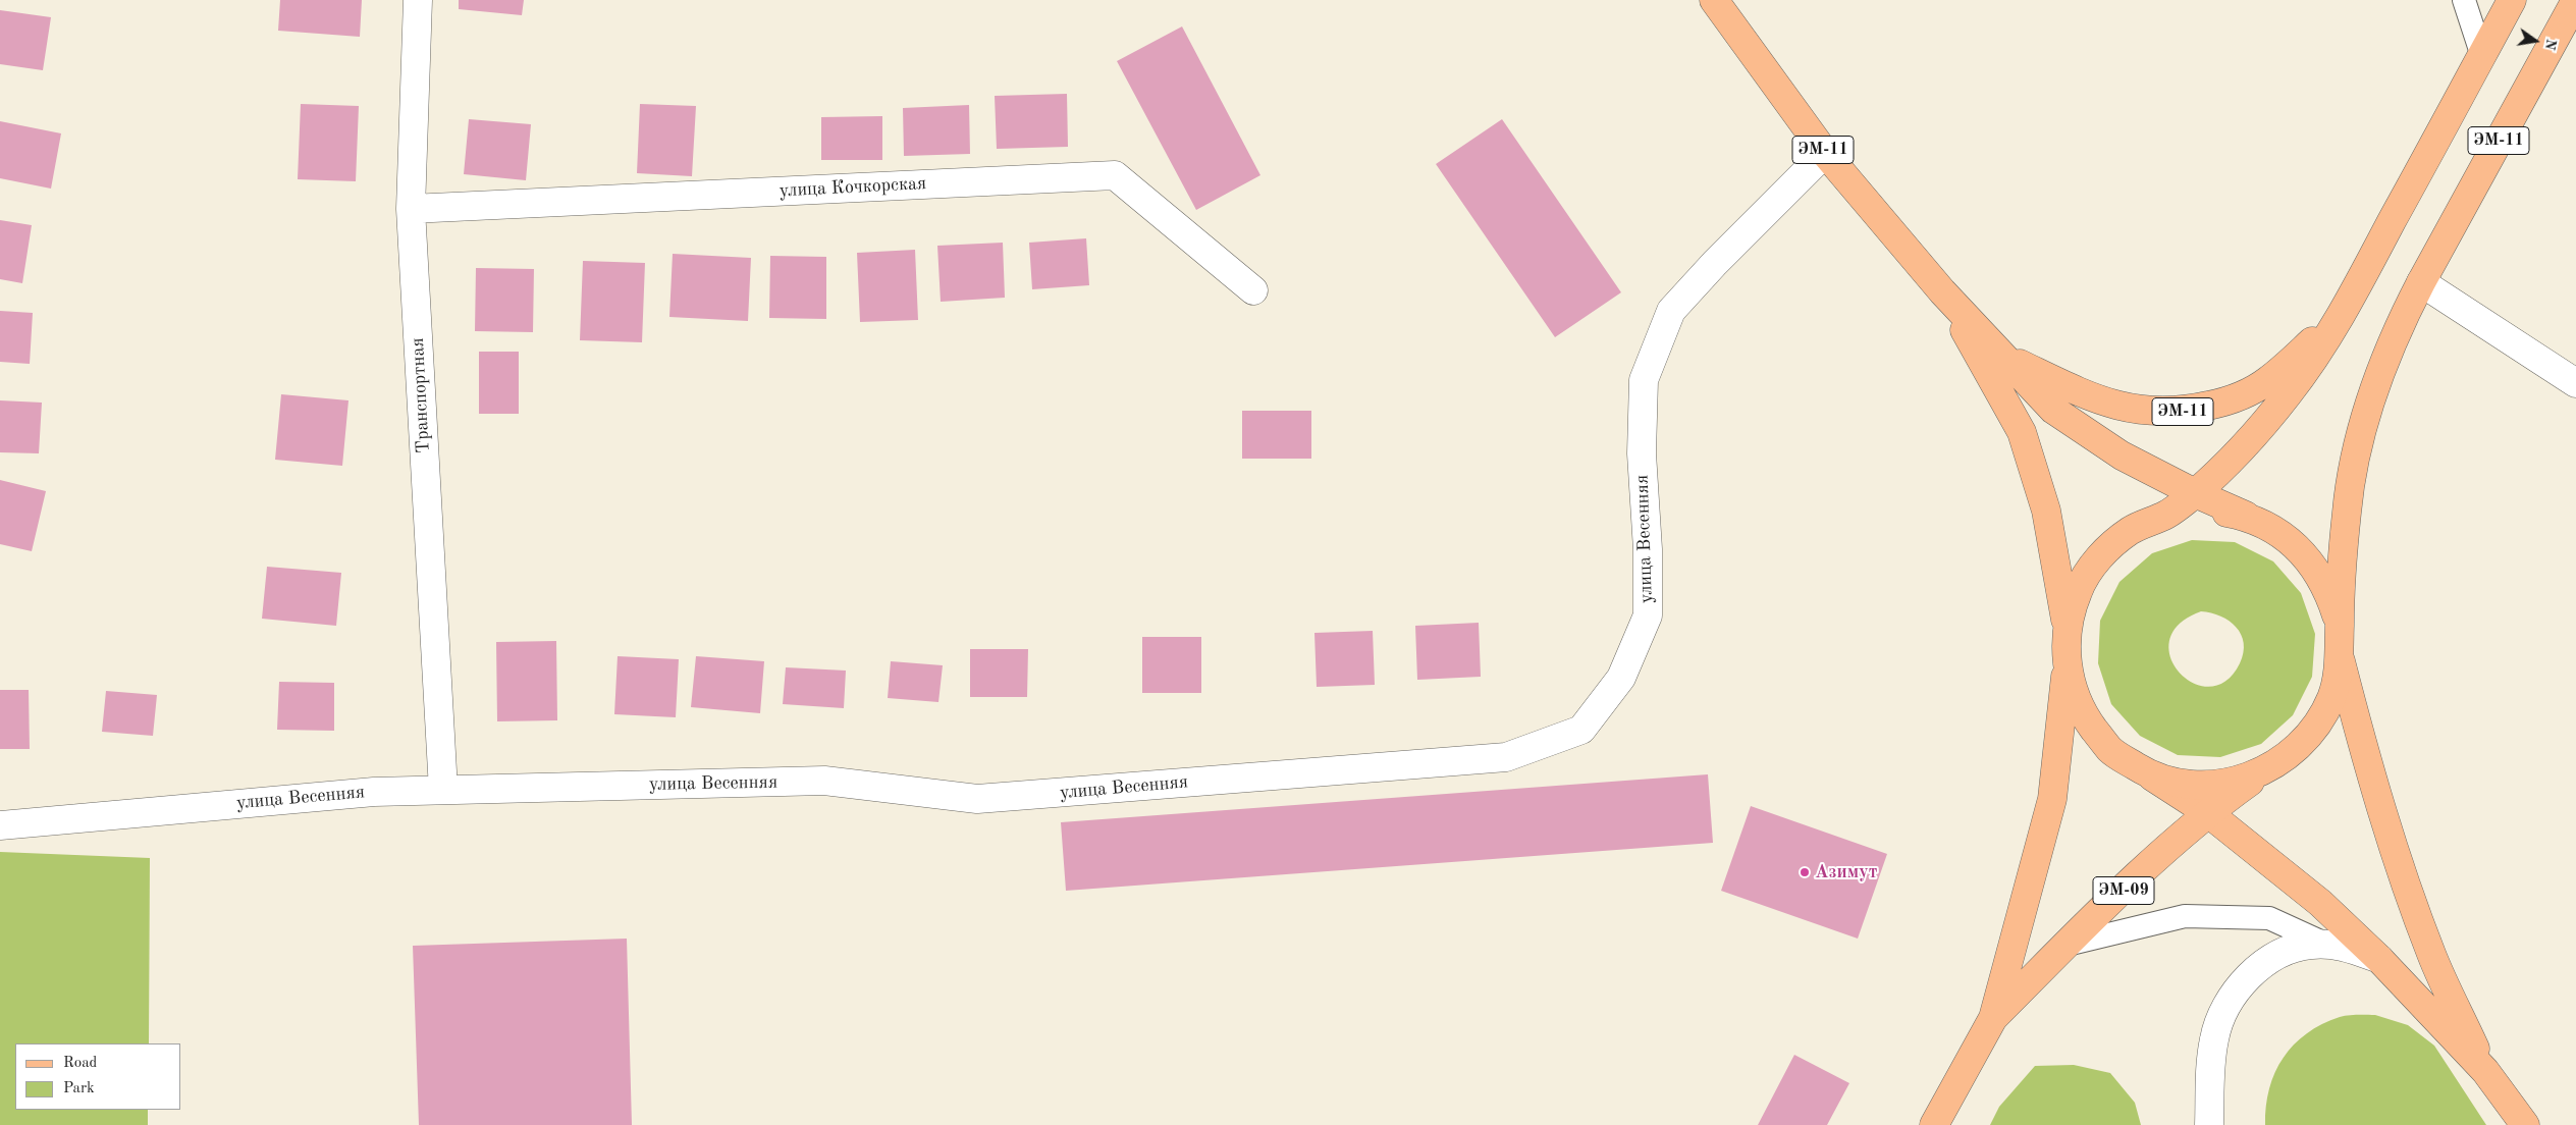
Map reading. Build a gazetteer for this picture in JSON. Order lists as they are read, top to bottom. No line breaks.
{"streets":{"main road":["ЭМ-11","ЭМ-09"],"street":["улица Кочкорская","Транспортная","улица Весенняя"]},"crossings":[["ЭМ-11","улица Весенняя"],["ЭМ-11","ЭМ-09"],["улица Кочкорская","Транспортная"],["Транспортная","улица Весенняя"]],"places":["Азимут"],"legend":["Road","Park"],"north":"right"}
